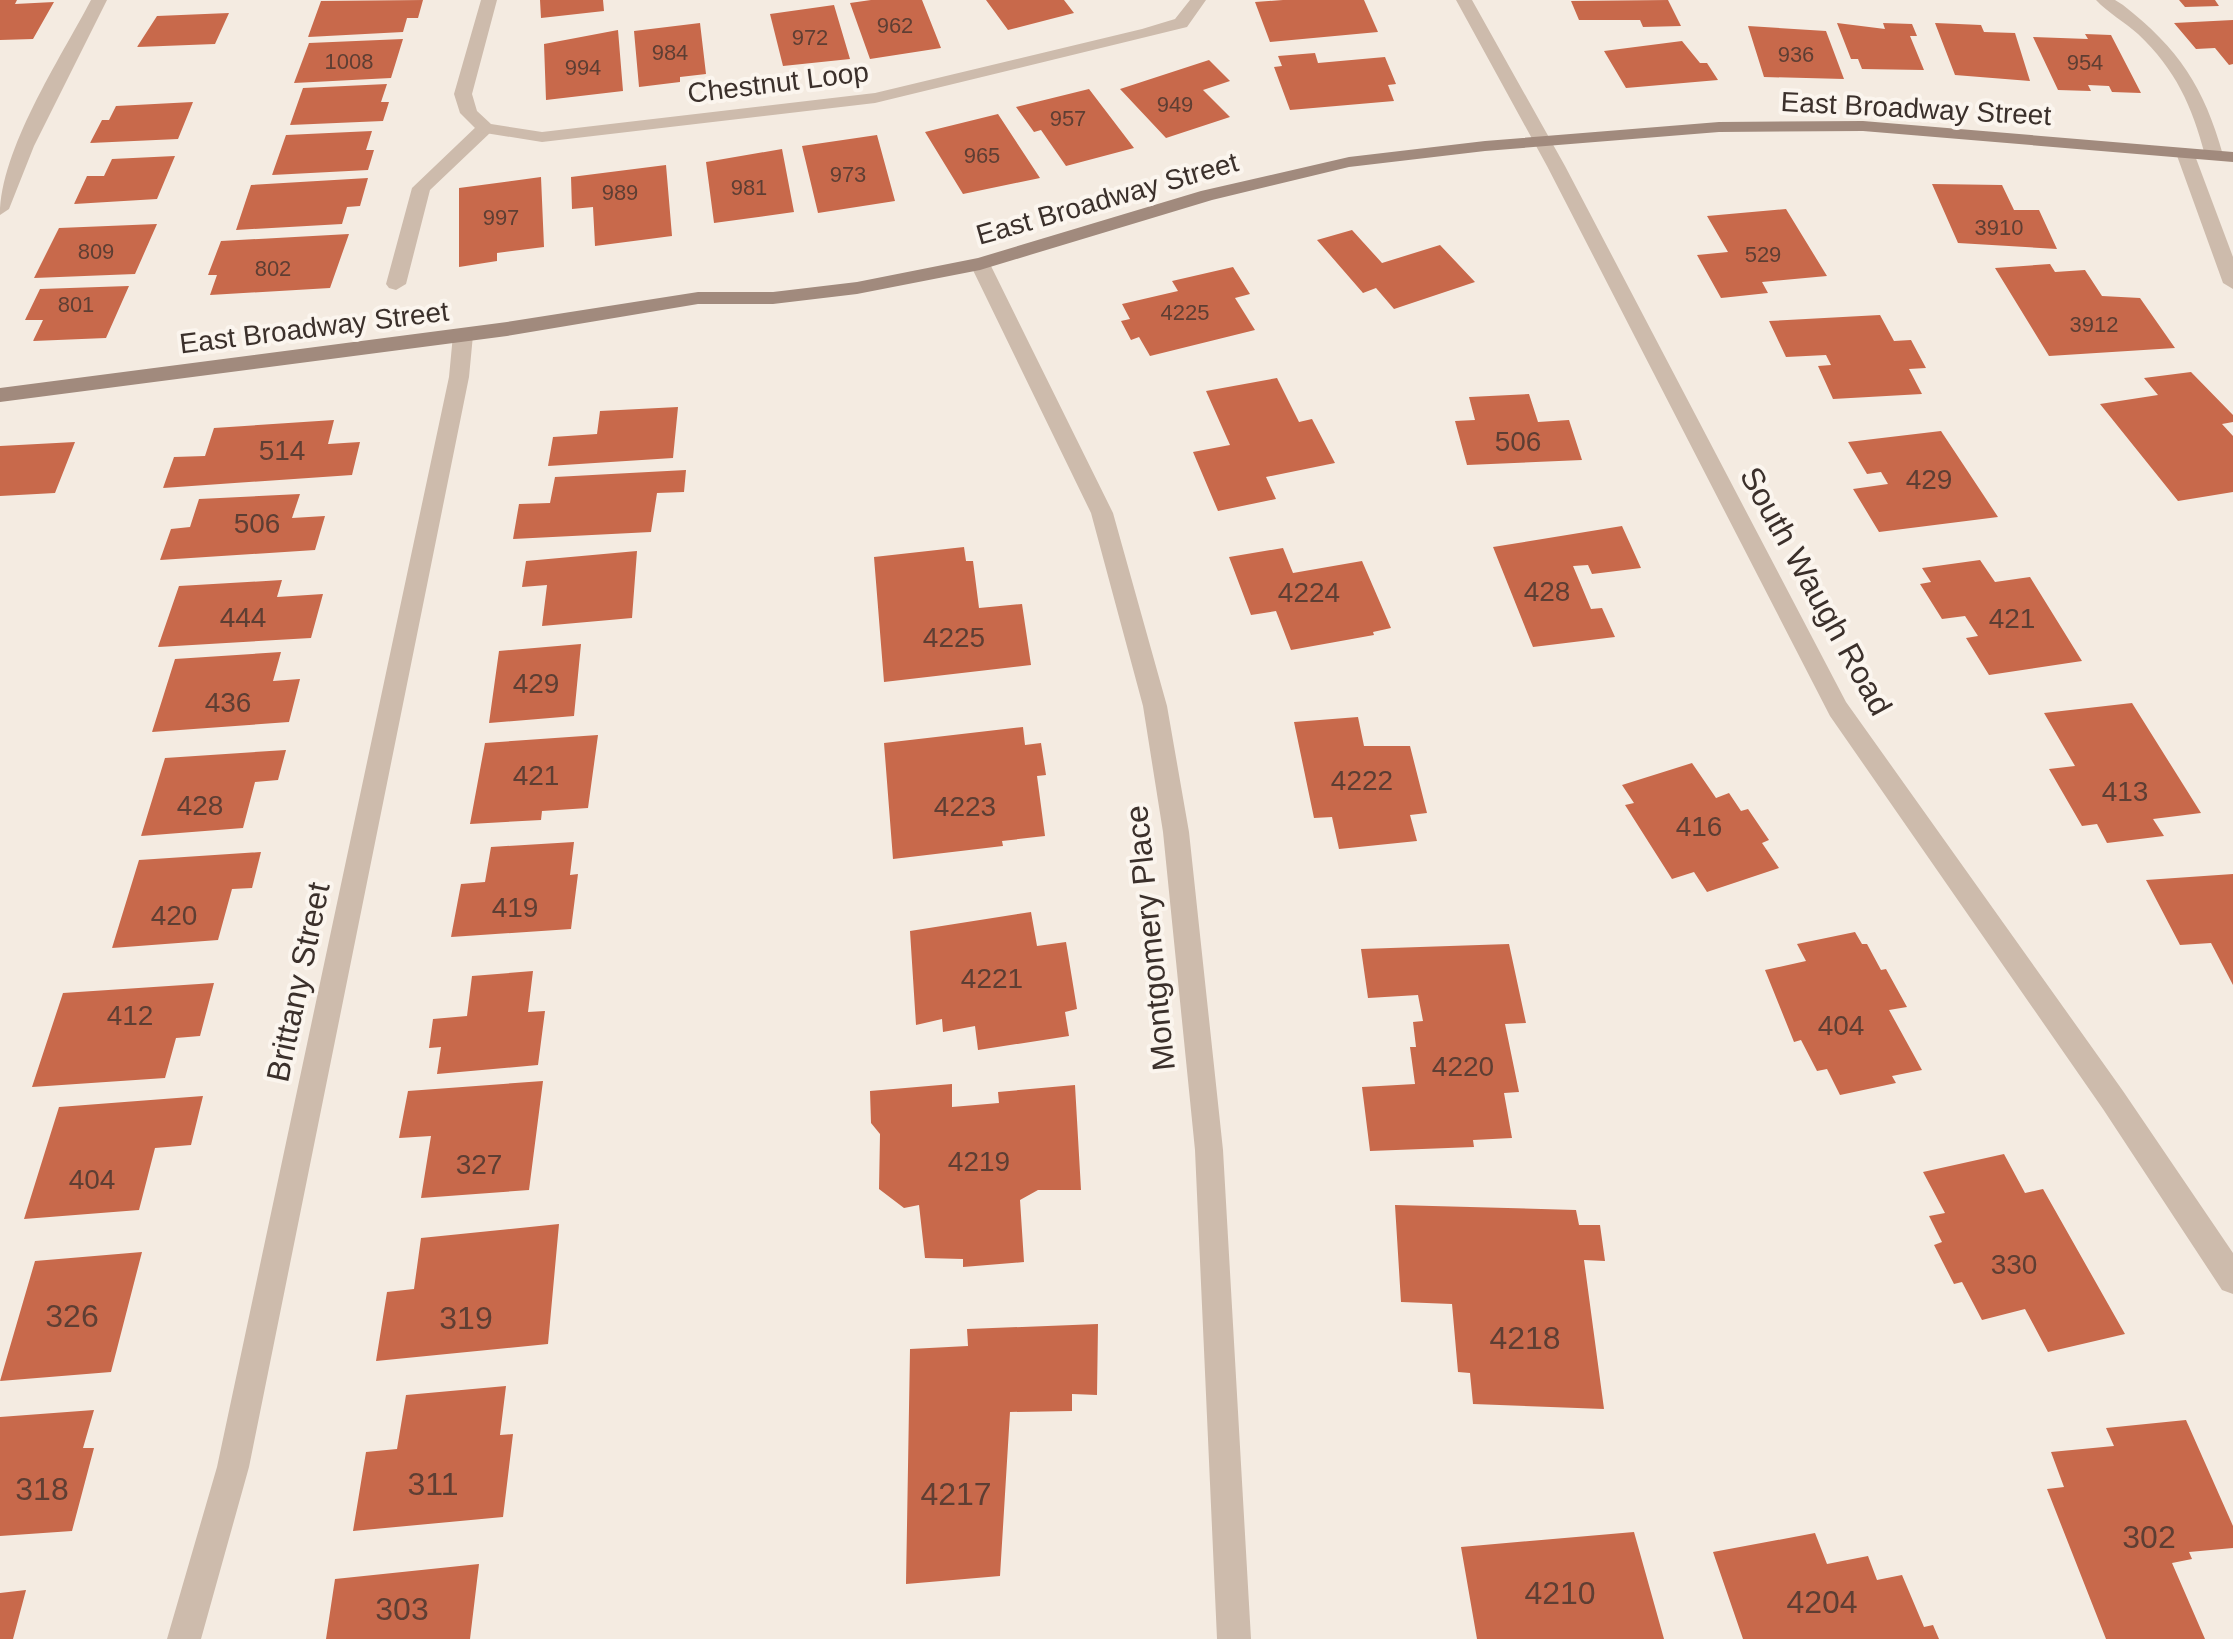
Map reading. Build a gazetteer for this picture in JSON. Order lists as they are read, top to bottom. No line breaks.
{"streets":{"street":["Chestnut Loop","East Broadway Street","South Waugh Road","Montgomery Place","Brittany Street"]},"crossings":[["East Broadway Street","South Waugh Road"],["East Broadway Street","Montgomery Place"],["East Broadway Street","Brittany Street"]],"house_numbers":["962","972","984","936","1008","954","994","949","957","965","973","981","989","997","3910","809","529","802","801","4225","3912","506","514","429","506","428","4224","444","421","4225","429","436","421","4222","413","428","4223","416","419","420","4221","412","404","4220","4219","327","404","330","326","319","4218","311","318","4217","302","4210","4204","303"]}
